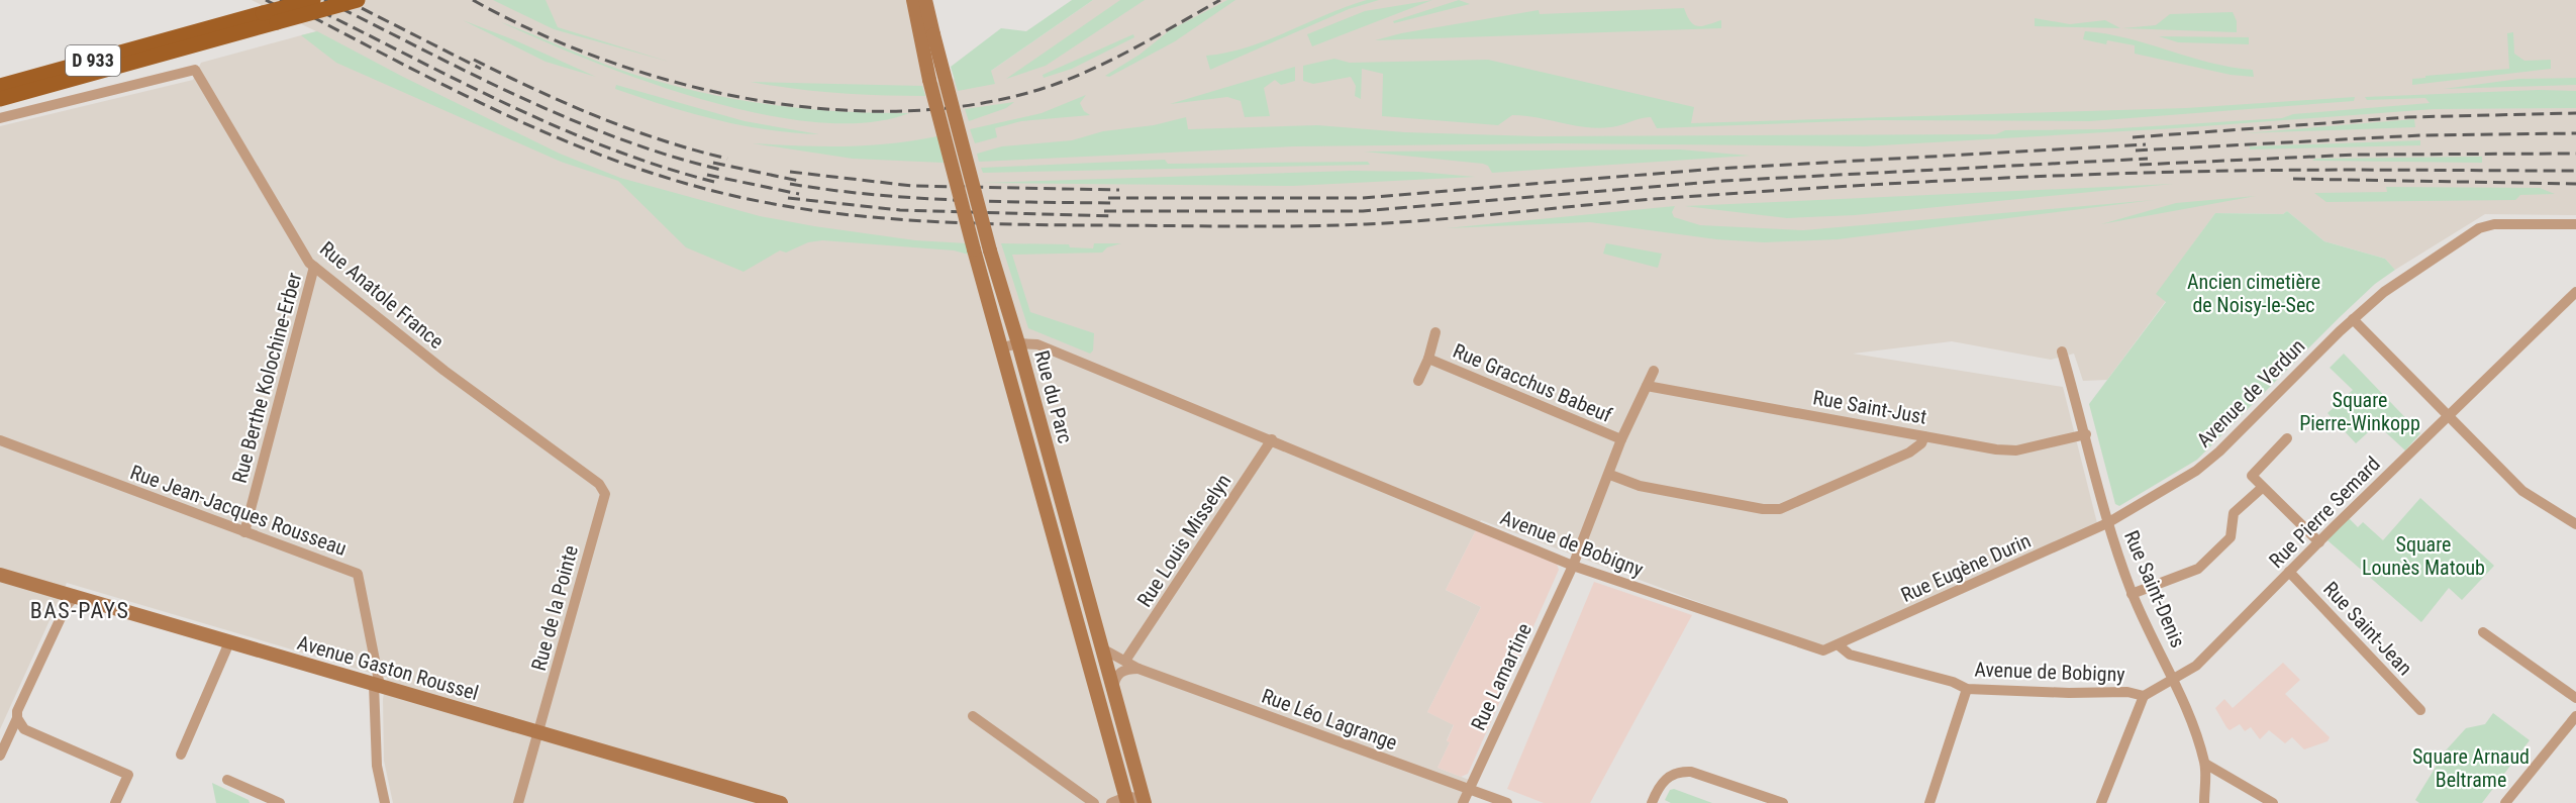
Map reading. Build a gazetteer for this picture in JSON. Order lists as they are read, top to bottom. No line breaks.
{"streets":{"main road":["D 933","Rue du Parc","Avenue Gaston Roussel"],"street":["Rue Anatole France","Rue Berthe Kolochine-Erber","Rue Gracchus Babeuf","Avenue de Verdun","Rue Saint-Just","Rue Jean-Jacques Rousseau","Rue Pierre Semard","Rue Louis Misselyn","Avenue de Bobigny","Rue Eugène Durin","Rue Saint-Denis","Rue de la Pointe","Rue Saint-Jean","Rue Lamartine","Rue Léo Lagrange"]},"crossings":[["Rue Anatole France","Rue Berthe Kolochine-Erber"],["Rue Anatole France","Rue de la Pointe"],["Rue Berthe Kolochine-Erber","Rue Jean-Jacques Rousseau"],["Avenue de Verdun","Rue Eugène Durin"],["Avenue de Verdun","Rue Saint-Denis"],["Rue du Parc","Avenue de Bobigny"],["Rue du Parc","Rue Léo Lagrange"],["Rue Saint-Just","Rue Saint-Denis"],["Rue Jean-Jacques Rousseau","Avenue Gaston Roussel"],["Rue Pierre Semard","Avenue de Bobigny"],["Rue Pierre Semard","Rue Saint-Denis"],["Rue Pierre Semard","Rue Saint-Jean"],["Rue Louis Misselyn","Avenue de Bobigny"],["Rue Louis Misselyn","Rue Léo Lagrange"],["Avenue de Bobigny","Rue Eugène Durin"],["Avenue de Bobigny","Rue Lamartine"],["Rue Eugène Durin","Rue Saint-Denis"],["Rue de la Pointe","Avenue Gaston Roussel"],["Rue Lamartine","Rue Léo Lagrange"]],"districts":["BAS-PAYS"],"parks":["Ancien cimetière de Noisy-le-Sec","Square Pierre-Winkopp","Square Lounès Matoub","Square Arnaud Beltrame"]}
